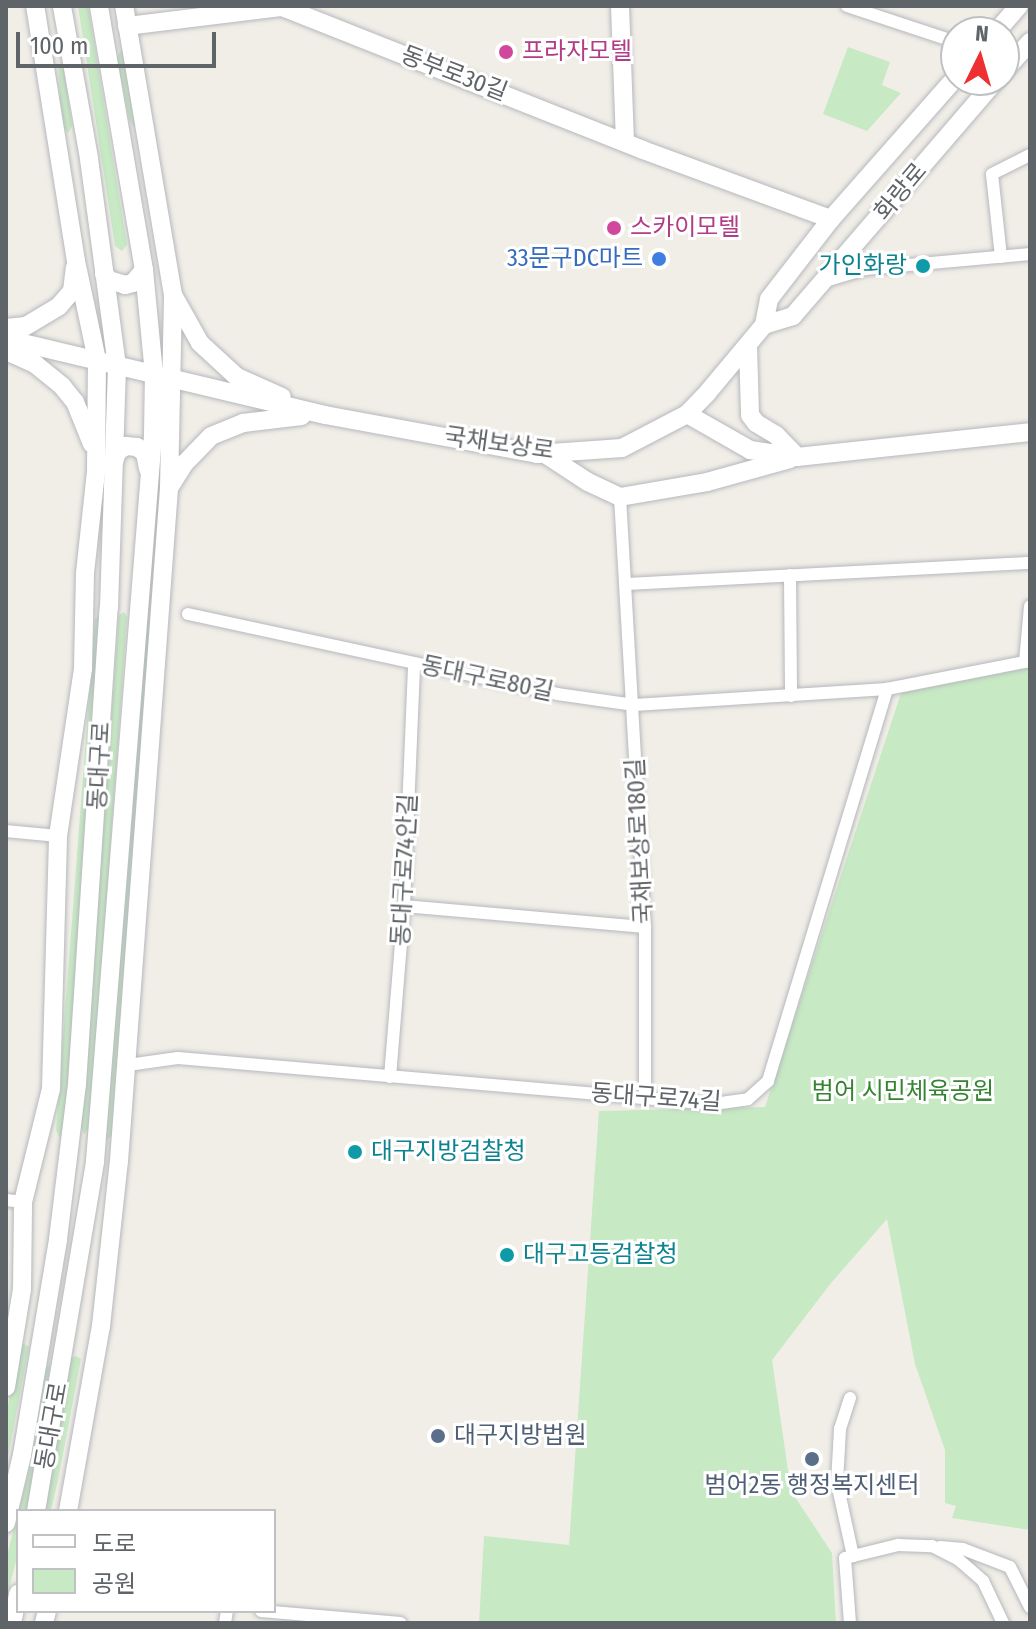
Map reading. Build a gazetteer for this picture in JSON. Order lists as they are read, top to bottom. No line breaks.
{"streets":{"main road":["동부로30길","화랑로","국채보상로","동대구로"],"street":["동대구로80길","국채보상로180길","동대구로74안길","동대구로74길"]},"crossings":[["동부로30길","화랑로"],["화랑로","국채보상로"],["국채보상로","동대구로"],["동대구로80길","국채보상로180길"],["동대구로80길","동대구로74안길"],["동대구로80길","동대구로74길"],["동대구로","동대구로74길"],["국채보상로180길","동대구로74길"],["동대구로74안길","동대구로74길"]],"parks":["범어 시민체육공원"],"places":["프라자모텔","스카이모텔","33문구DC마트","가인화랑","대구지방검찰청","대구고등검찰청","대구지방법원","범어2동 행정복지센터"],"legend":["도로","공원"],"scale_bar":"100 m","north":"top"}
